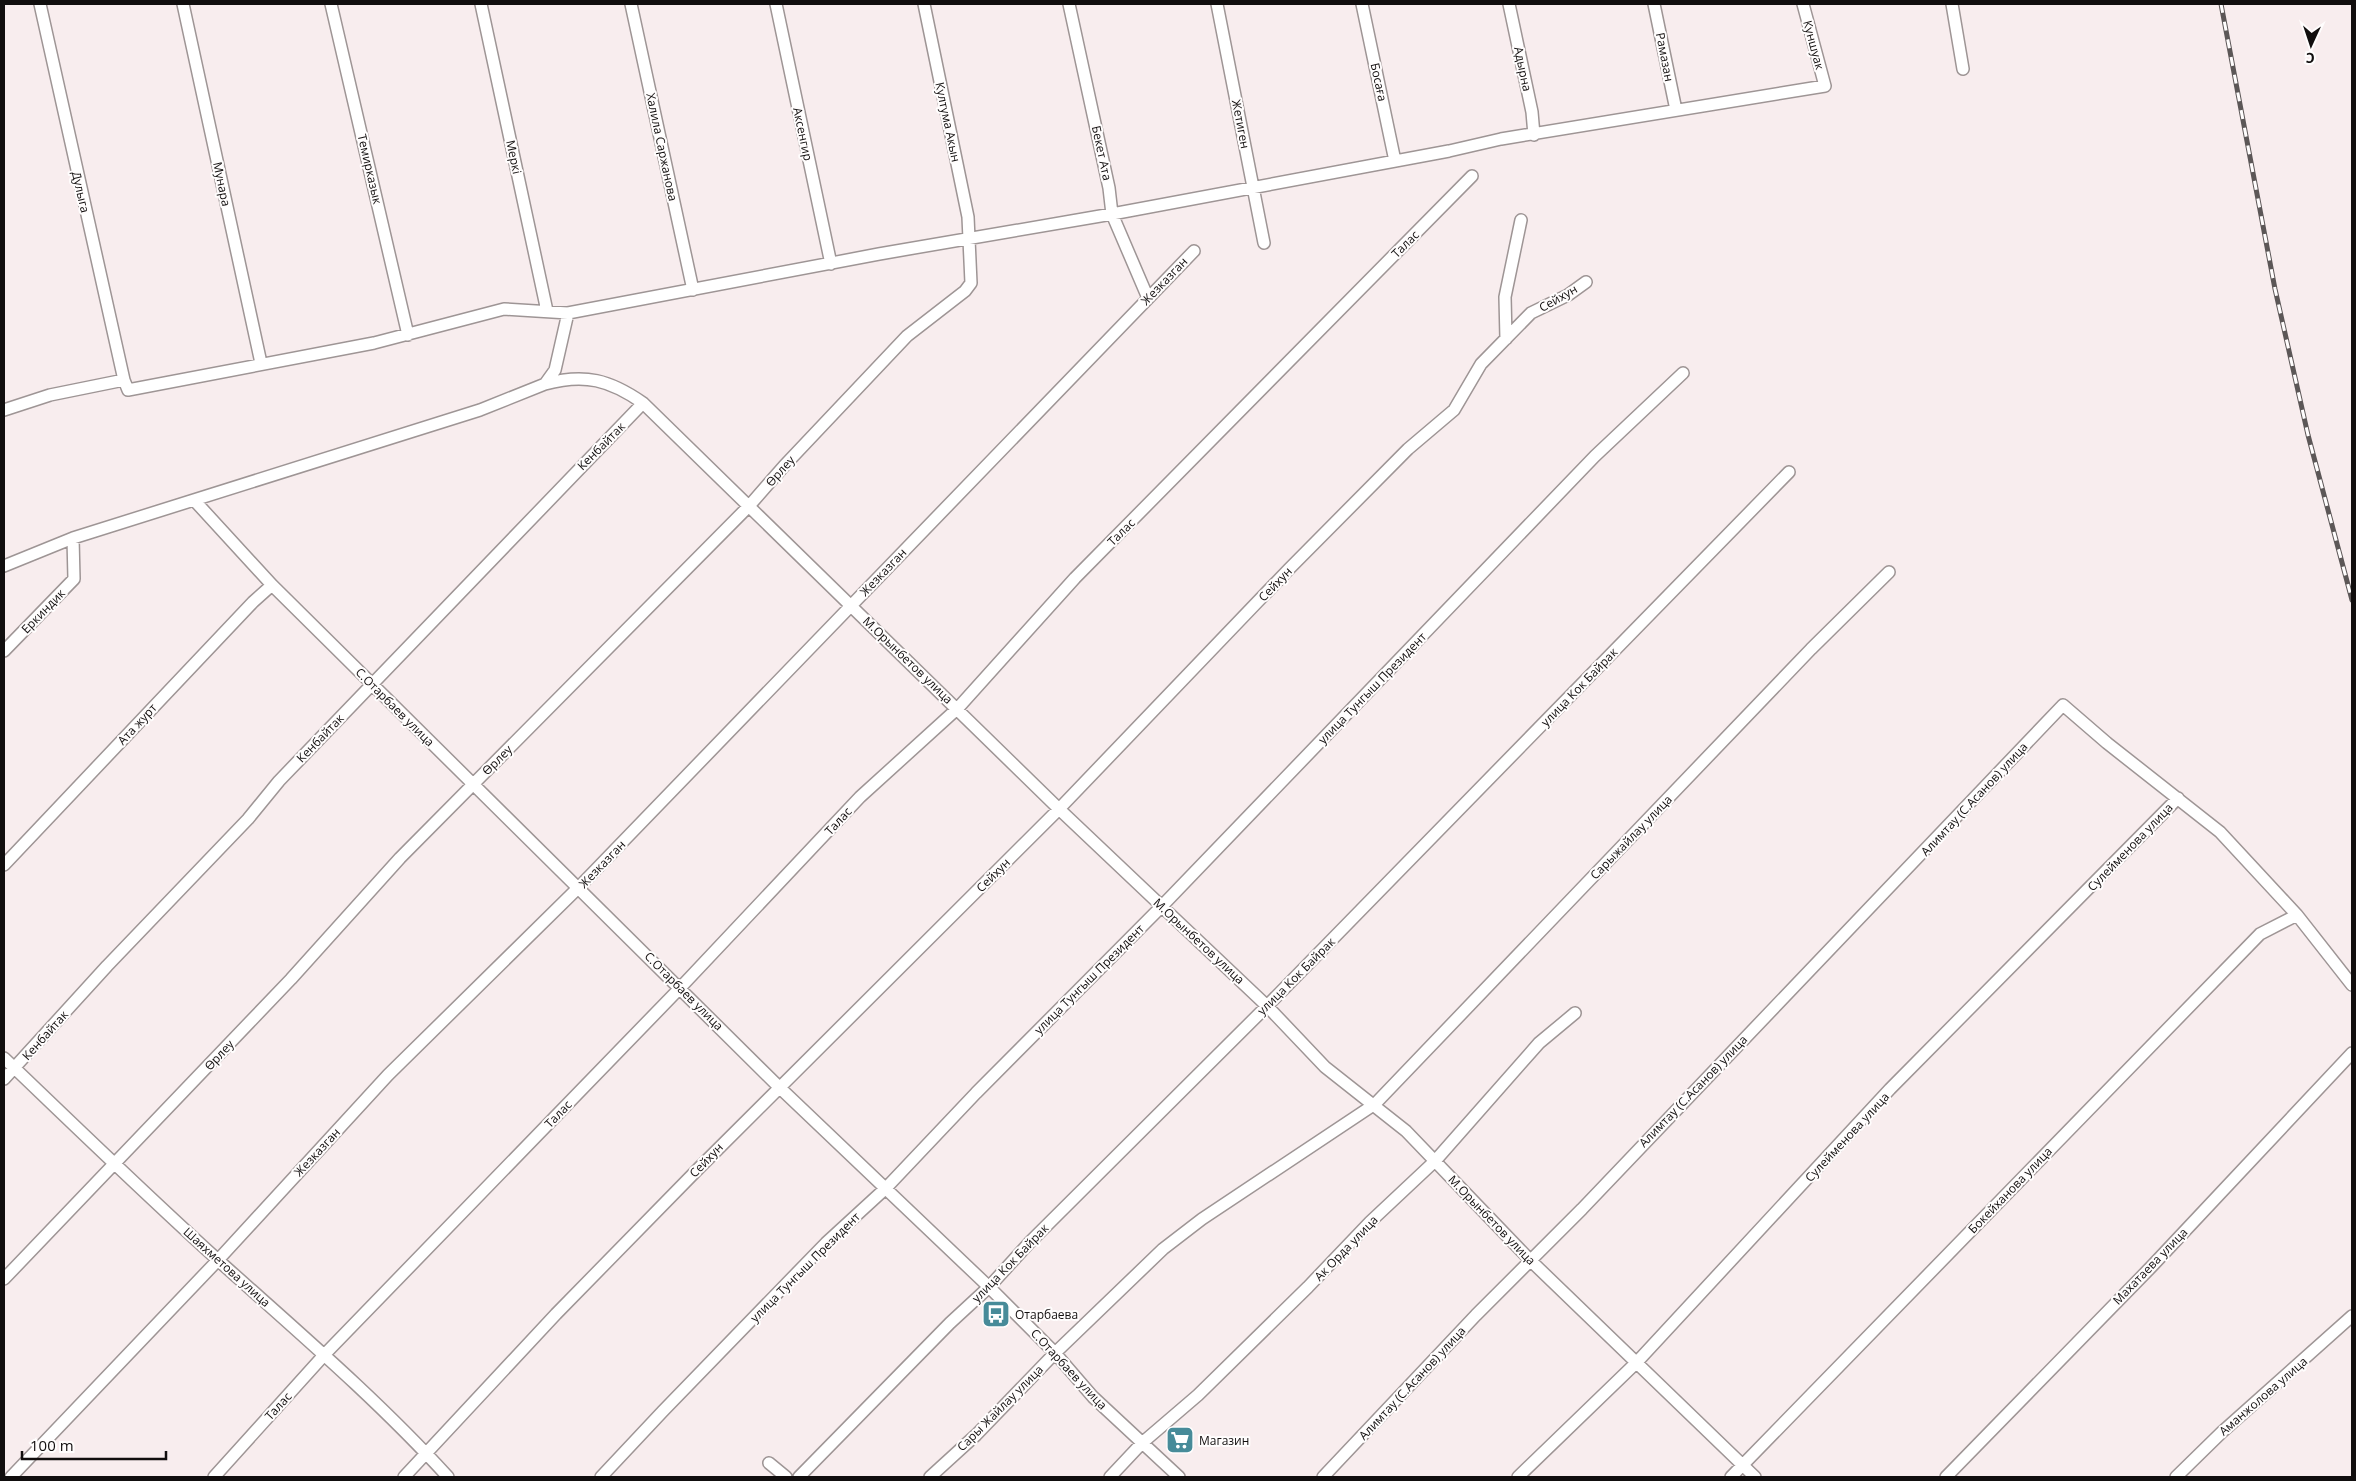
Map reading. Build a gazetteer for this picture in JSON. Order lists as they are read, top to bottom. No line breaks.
{"streets":{"street":["Куншуак","Рамазан","Адырна","Босаға","Култума Акын","Жетиген","Аксенгир","Халила Саржанова","Бекет Ата","Меркі","Темирказык","Мунара","Дулыга","Талас","Жезказган","Сейхун","Кенбайтак","Өрлеу","Еркиндик","М.Орынбетов улица","улица Кок Байрак","улица Тунгыш Президент","С.Отарбаев улица","Ата журт","Алимтау (С.Асанов) улица","Сарыжайлау улица","Сулейменова улица","Бокейханова улица","Ак Орда улица","Махатаева улица","Шаяхметова улица","Аманжолова улица","Сары Жайлау улица"]},"crossings":[["Куншуак","Рамазан"],["Култума Акын","Өрлеу"],["Бекет Ата","Жезказган"],["Талас","М.Орынбетов улица"],["Талас","С.Отарбаев улица"],["Талас","Шаяхметова улица"],["Жезказган","М.Орынбетов улица"],["Жезказган","С.Отарбаев улица"],["Жезказган","Шаяхметова улица"],["Сейхун","М.Орынбетов улица"],["Сейхун","С.Отарбаев улица"],["Сейхун","Шаяхметова улица"],["Кенбайтак","М.Орынбетов улица"],["Кенбайтак","С.Отарбаев улица"],["Кенбайтак","Шаяхметова улица"],["Өрлеу","М.Орынбетов улица"],["Өрлеу","С.Отарбаев улица"],["Өрлеу","Шаяхметова улица"],["Еркиндик","М.Орынбетов улица"],["М.Орынбетов улица","улица Кок Байрак"],["М.Орынбетов улица","улица Тунгыш Президент"],["М.Орынбетов улица","С.Отарбаев улица"],["М.Орынбетов улица","Алимтау (С.Асанов) улица"],["М.Орынбетов улица","Сарыжайлау улица"],["М.Орынбетов улица","Сулейменова улица"],["М.Орынбетов улица","Бокейханова улица"],["М.Орынбетов улица","Ак Орда улица"],["улица Кок Байрак","С.Отарбаев улица"],["улица Тунгыш Президент","С.Отарбаев улица"],["С.Отарбаев улица","Ата журт"],["С.Отарбаев улица","Ак Орда улица"],["С.Отарбаев улица","Сары Жайлау улица"],["Алимтау (С.Асанов) улица","Сулейменова улица"],["Сарыжайлау улица","Сары Жайлау улица"]],"places":{"bus stop":["Отарбаева"],"supermarket":["Магазин"]},"scale_bar":"100 m","north":"bottom"}
